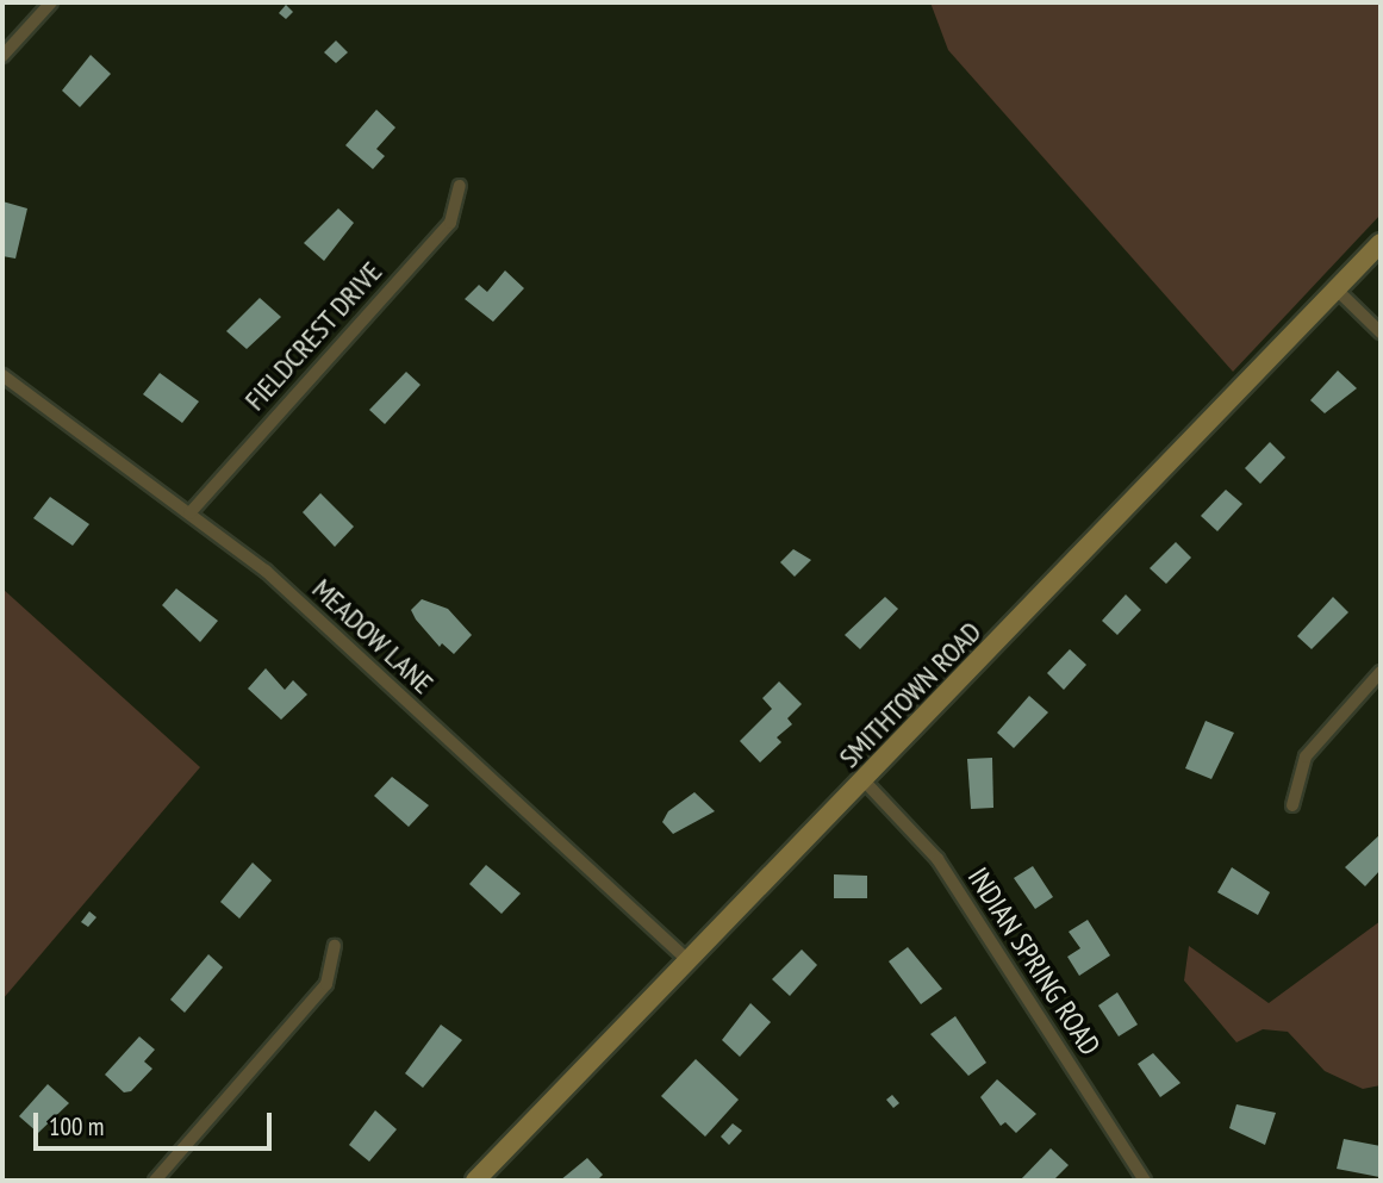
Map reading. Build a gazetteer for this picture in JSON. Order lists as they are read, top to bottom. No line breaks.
{"streets":{"street":["FIELDCREST DRIVE","MEADOW LANE","SMITHTOWN ROAD","INDIAN SPRING ROAD"]},"crossings":[["FIELDCREST DRIVE","MEADOW LANE"],["MEADOW LANE","SMITHTOWN ROAD"],["SMITHTOWN ROAD","INDIAN SPRING ROAD"]],"scale_bar":"100 m"}
